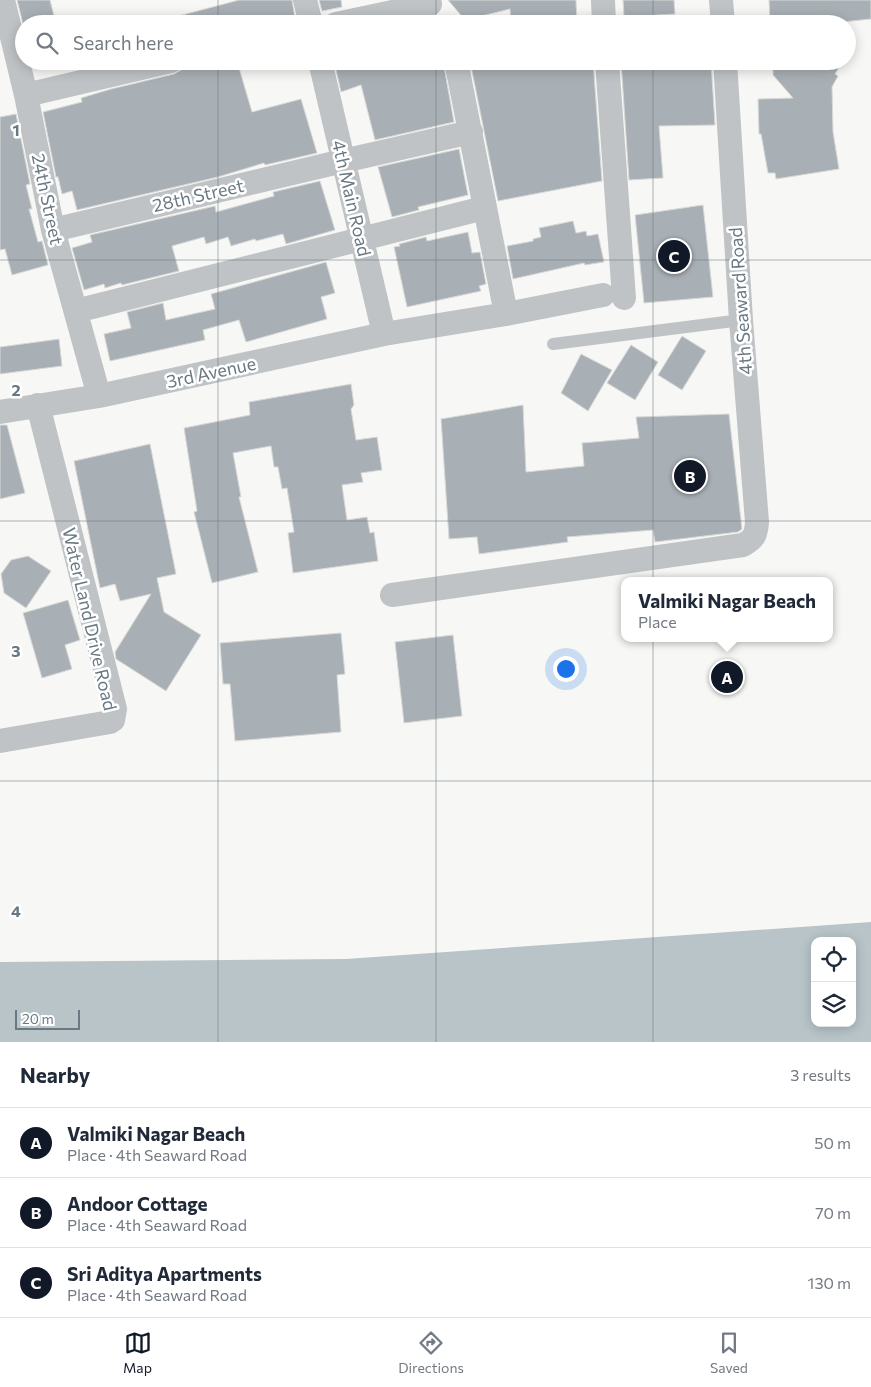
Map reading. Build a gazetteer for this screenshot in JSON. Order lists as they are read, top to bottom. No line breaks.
{"streets":{"street":["28th Street","4th Main Road","24th Street","4th Seaward Road","3rd Avenue","Water Land Drive Road"]},"crossings":[["28th Street","4th Main Road"],["28th Street","24th Street"],["4th Main Road","3rd Avenue"],["24th Street","3rd Avenue"],["3rd Avenue","Water Land Drive Road"]],"scale_bar":"20 m","page":{"search":"Search here","pins":["C","B","A"],"popup":["Valmiki Nagar Beach","Place"],"scale":"20 m","heading":["Nearby","3 results"],"list":[{"mark":"A","name":"Valmiki Nagar Beach","note":"Place · 4th Seaward Road","value":"50 m"},{"mark":"B","name":"Andoor Cottage","note":"Place · 4th Seaward Road","value":"70 m"},{"mark":"C","name":"Sri Aditya Apartments","note":"Place · 4th Seaward Road","value":"130 m"}],"nav":["Map","Directions","Saved"]},"grid":{"rows":["1","2","3","4"]}}
